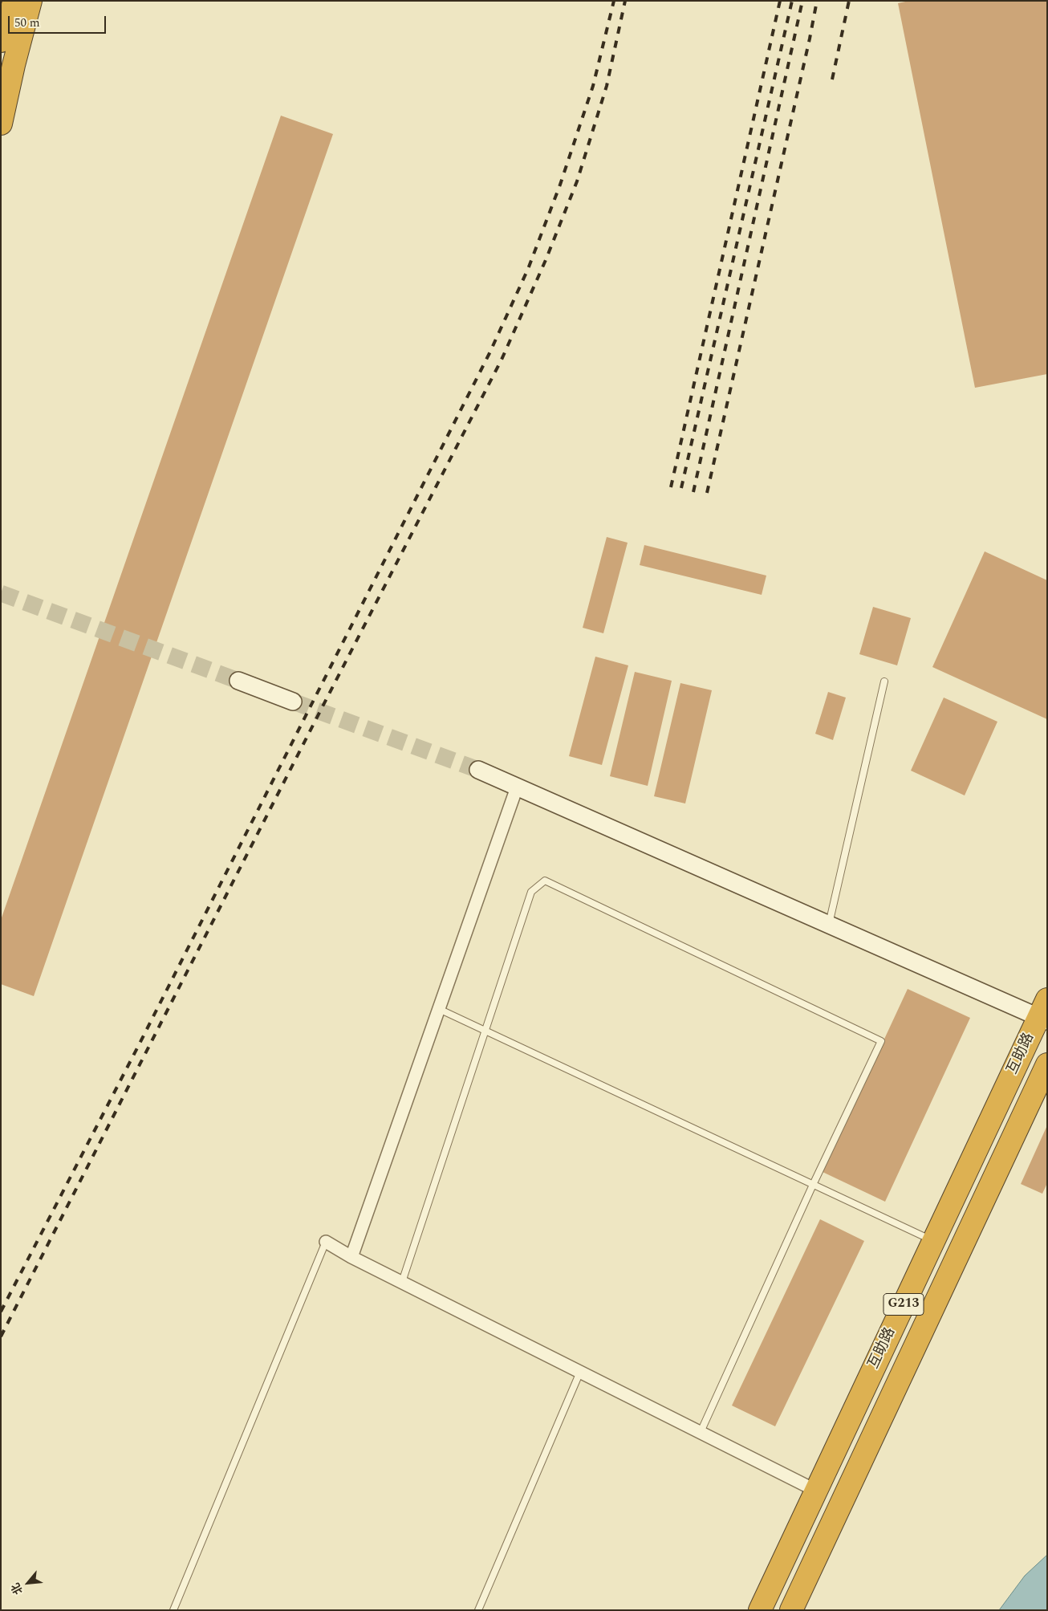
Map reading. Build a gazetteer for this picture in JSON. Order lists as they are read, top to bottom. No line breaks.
{"streets":{"highway":["互助路","G213"]},"scale_bar":"50 m","north":"bottom left"}
